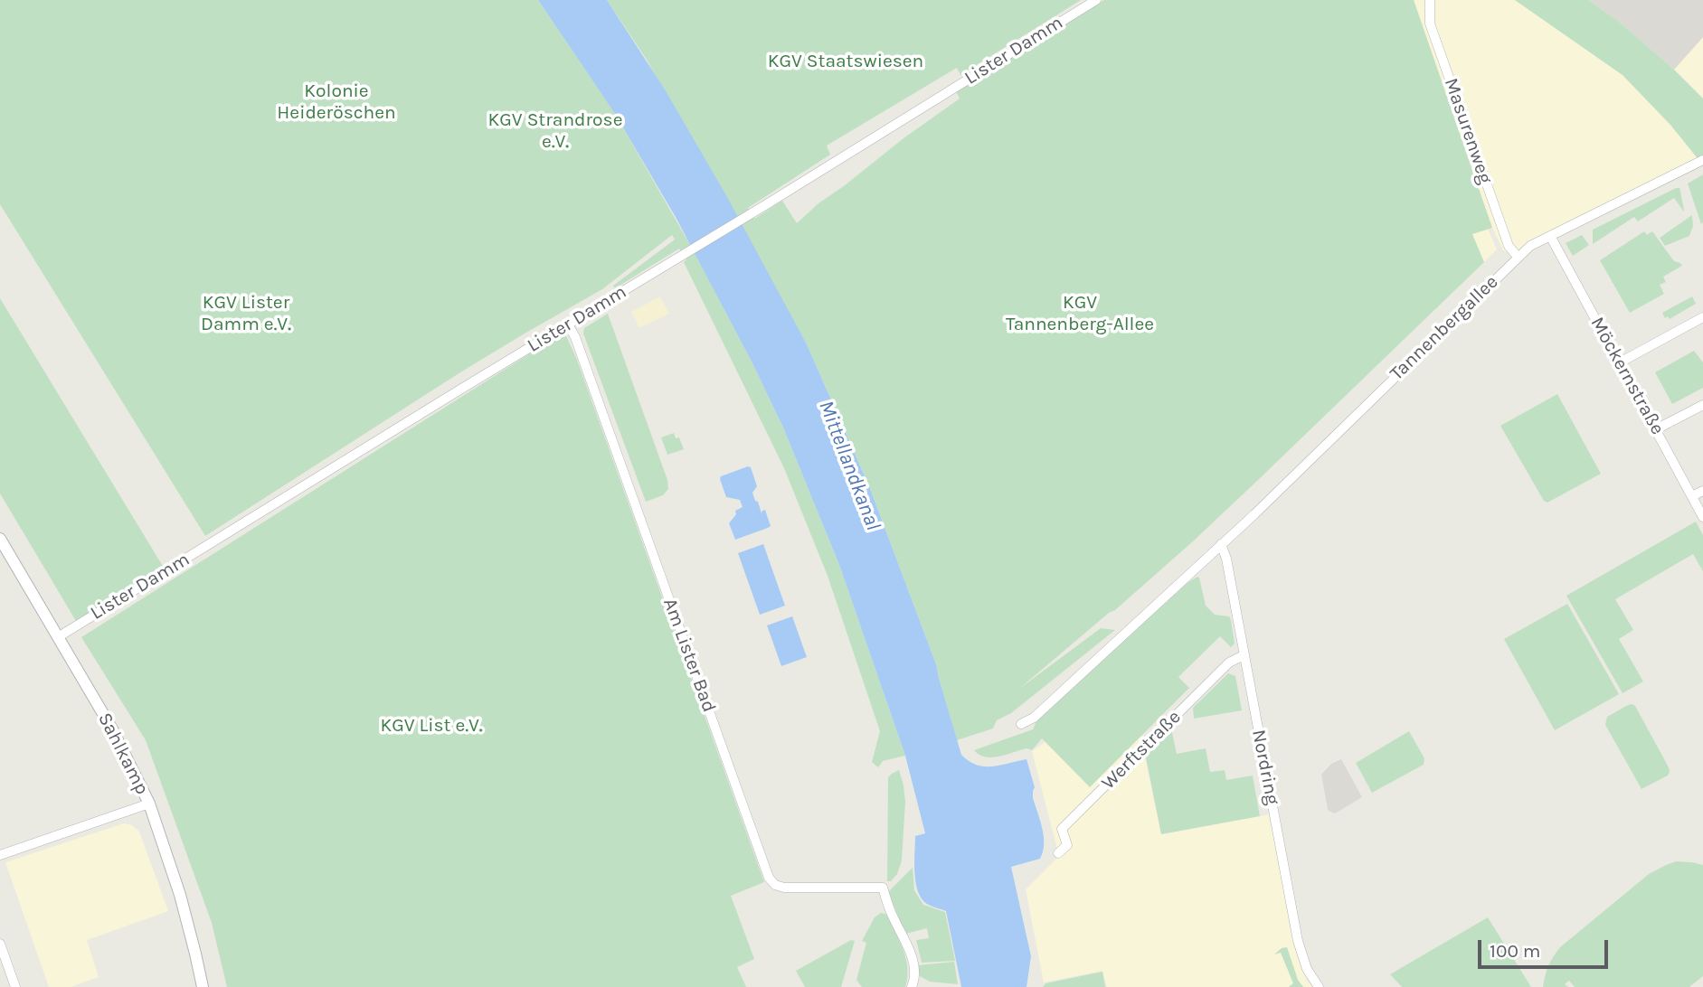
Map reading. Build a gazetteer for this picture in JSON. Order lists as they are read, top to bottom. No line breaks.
{"streets":{"street":["Lister Damm","Masurenweg","Tannenbergallee","Möckernstraße","Am Lister Bad","Werftstraße","Sahlkamp","Nordring"]},"crossings":[["Lister Damm","Am Lister Bad"],["Lister Damm","Sahlkamp"],["Masurenweg","Tannenbergallee"],["Tannenbergallee","Möckernstraße"],["Tannenbergallee","Nordring"],["Werftstraße","Nordring"]],"water":["Mittellandkanal"],"parks":["KGV Staatswiesen","Kolonie Heideröschen","KGV Strandrose e.V.","KGV Lister Damm e.V.","KGV Tannenberg-Allee","KGV List e.V."],"scale_bar":"100 m"}
